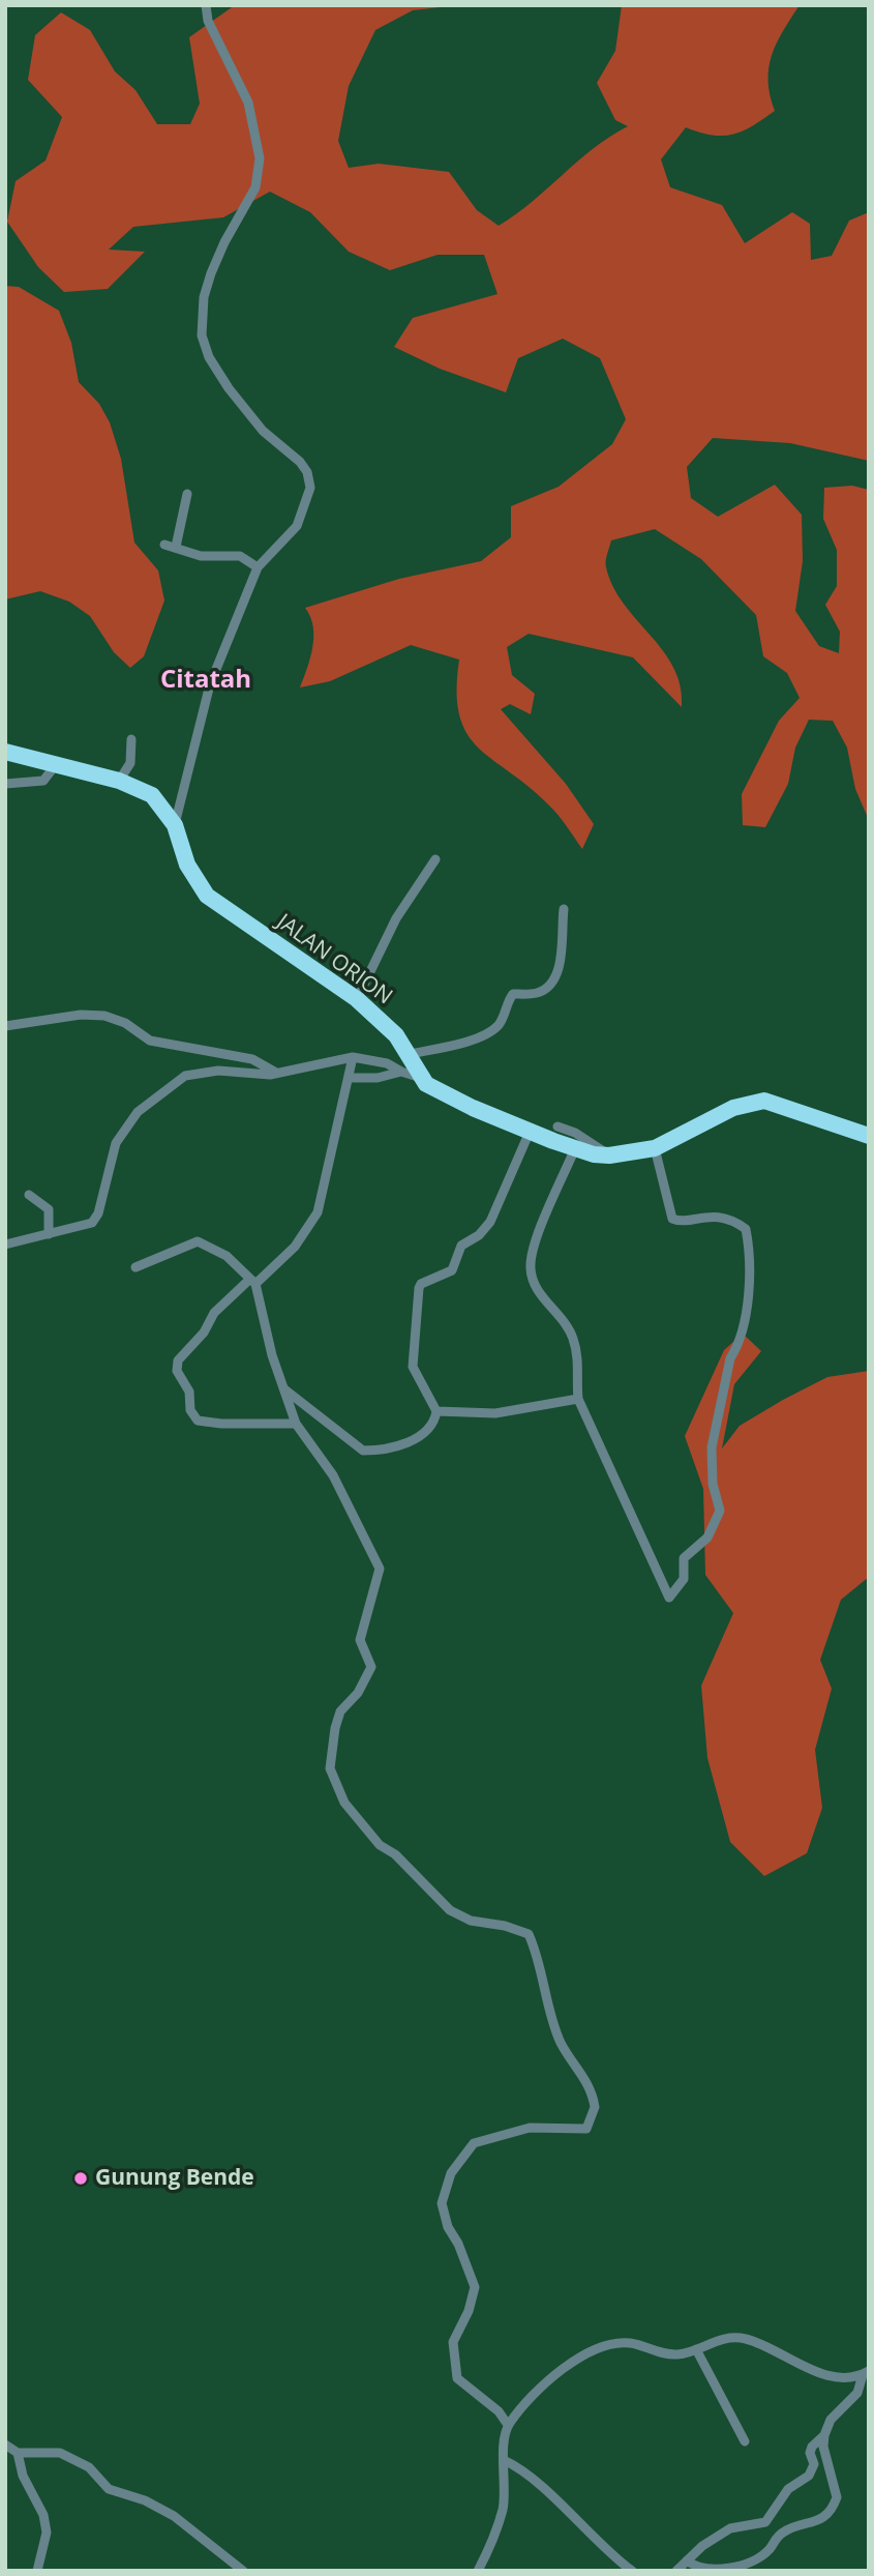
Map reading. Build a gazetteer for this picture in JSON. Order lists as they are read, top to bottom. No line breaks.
{"streets":{"highway":["JALAN ORION"]},"districts":["Citatah"],"places":["Gunung Bende"]}
